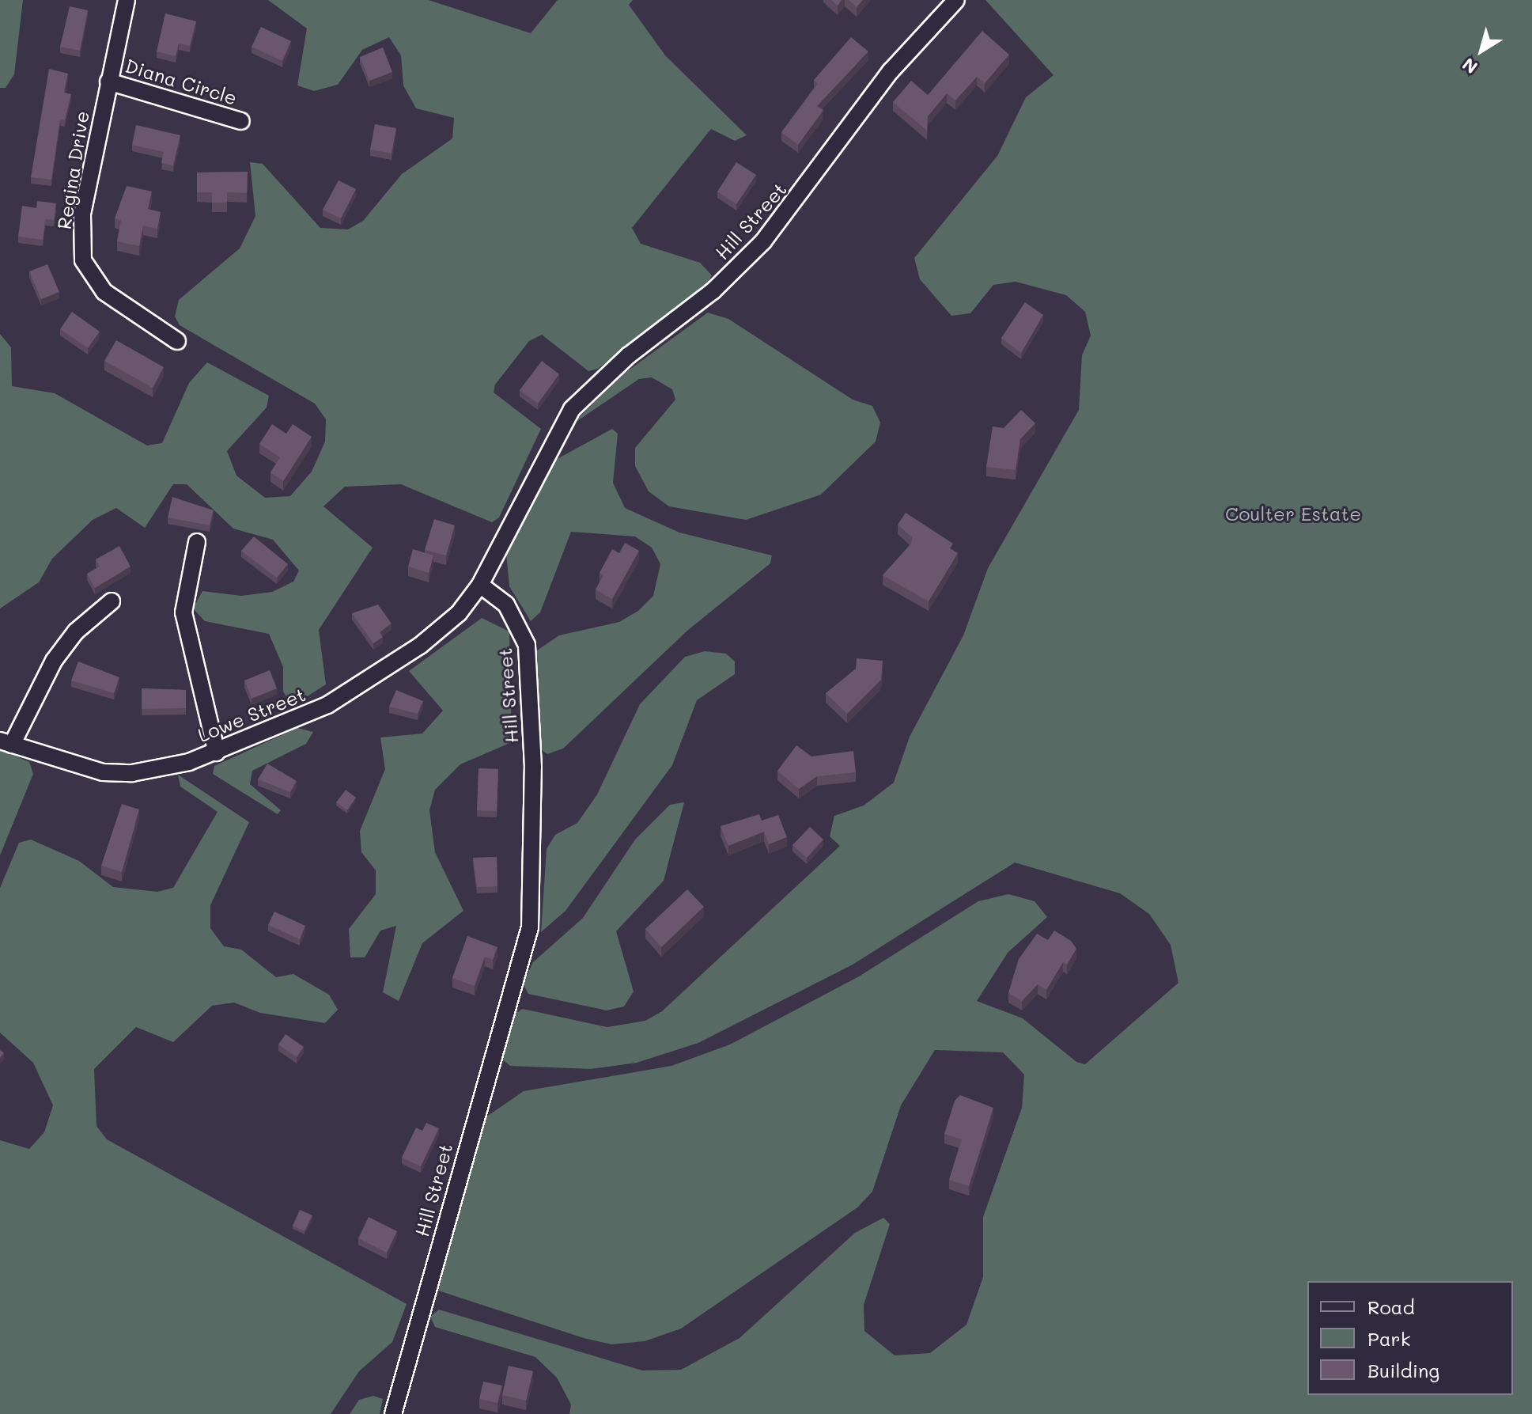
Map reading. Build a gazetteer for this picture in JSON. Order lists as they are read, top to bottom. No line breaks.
{"streets":{"street":["Diana Circle","Regina Drive","Hill Street","Lowe Street"]},"crossings":[["Diana Circle","Regina Drive"],["Hill Street","Lowe Street"]],"parks":["Coulter Estate"],"legend":["Road","Park","Building"],"north":"bottom left"}
